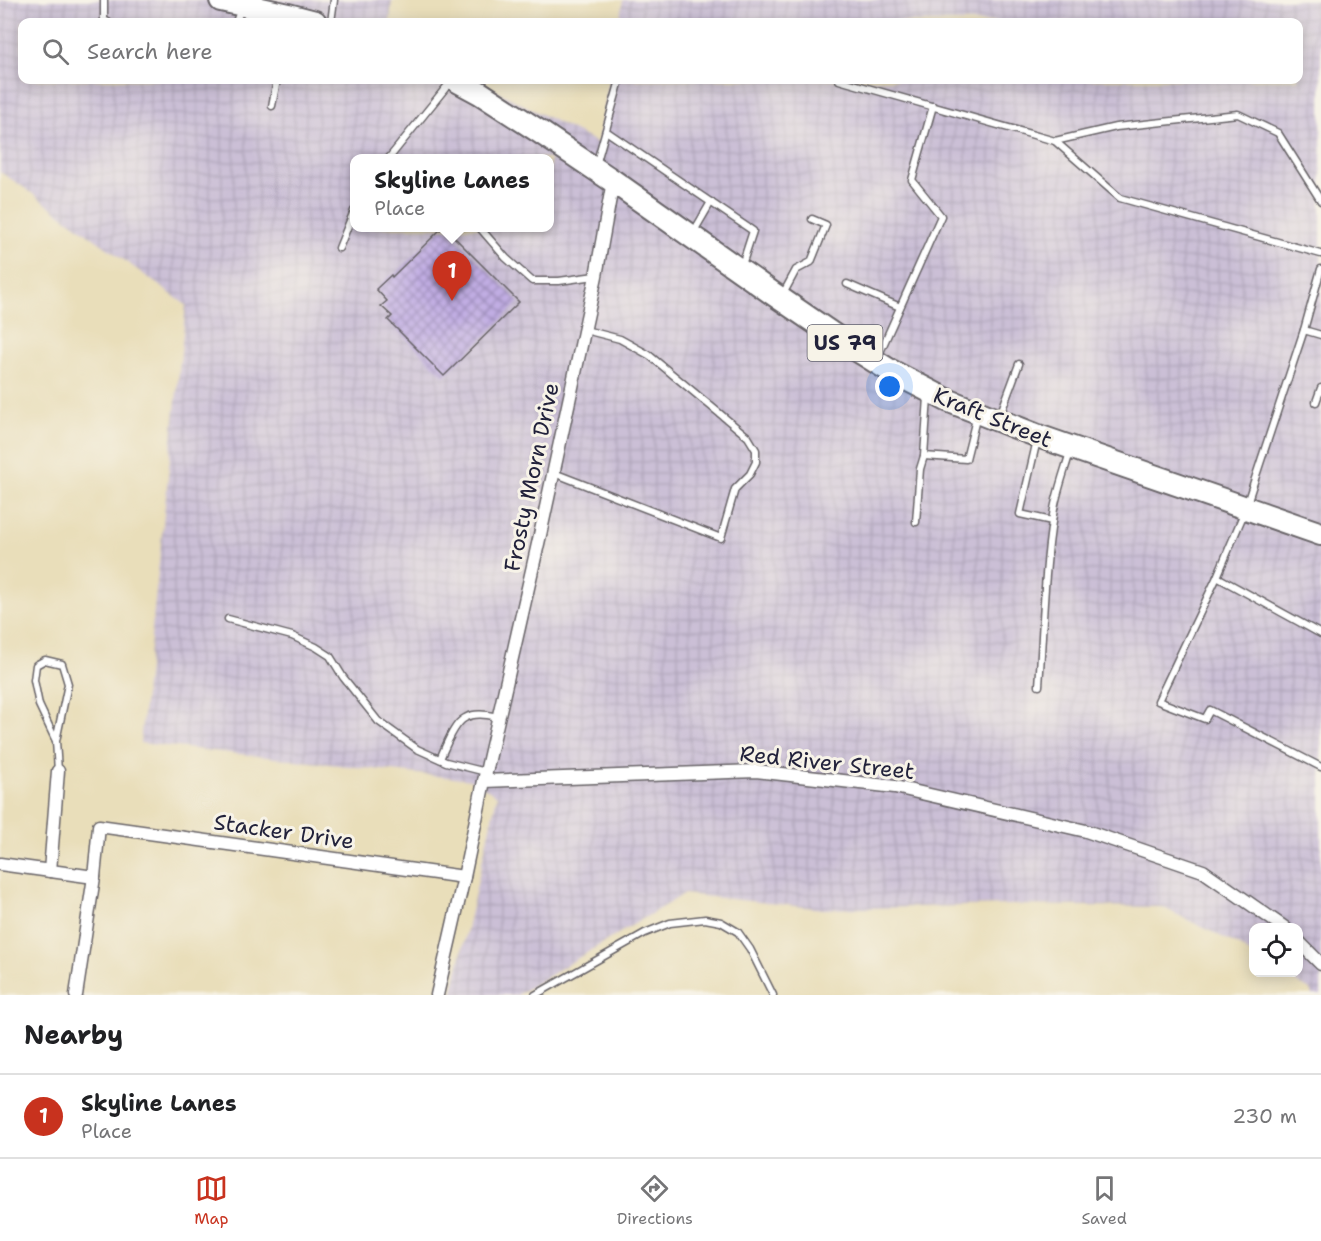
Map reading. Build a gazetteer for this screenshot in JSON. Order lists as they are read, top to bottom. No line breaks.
{"streets":{"highway":["US 79","Kraft Street"],"street":["Frosty Morn Drive","Red River Street","Stacker Drive"]},"crossings":[["Kraft Street","Frosty Morn Drive"],["Frosty Morn Drive","Red River Street"]],"page":{"search":"Search here","popup":["Skyline Lanes","Place"],"pins":"1","heading":"Nearby","list":[{"mark":"1","name":"Skyline Lanes","note":"Place","value":"230 m"}],"nav":["Map","Directions","Saved"]}}
